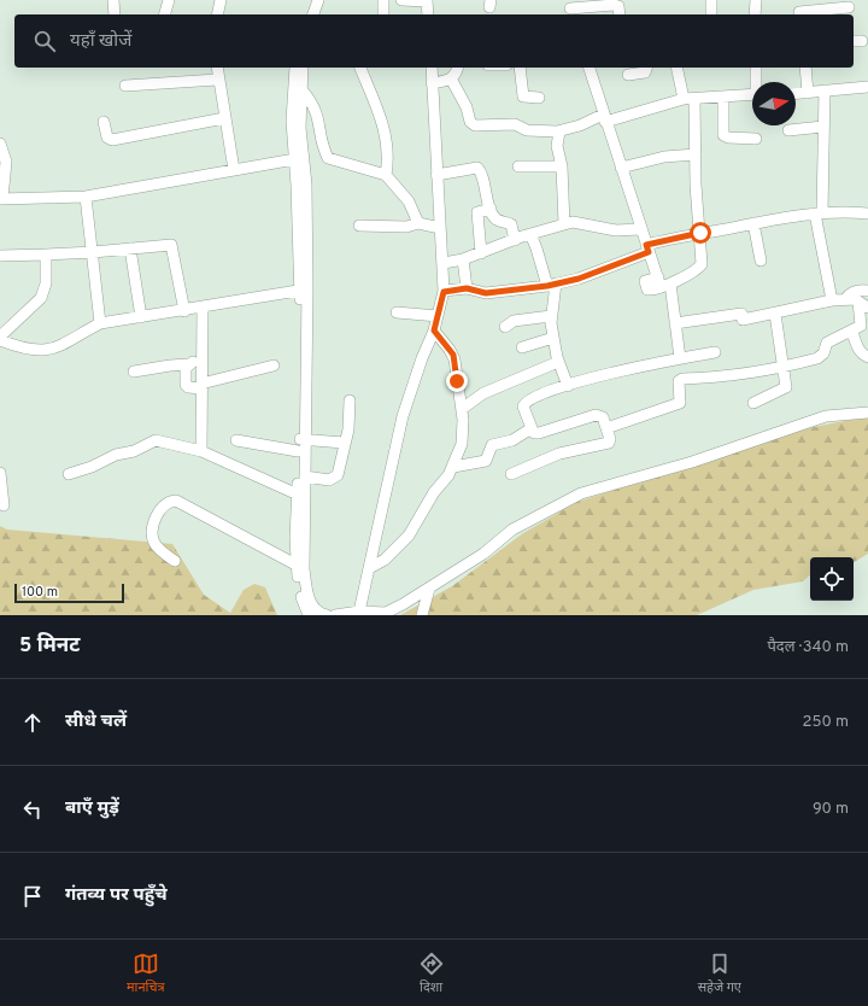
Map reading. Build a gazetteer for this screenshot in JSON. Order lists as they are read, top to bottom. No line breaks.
{"scale_bar":"100 m","north":"right","page":{"search":"यहाँ खोजें","scale":"100 m","heading":["5 मिनट","पैदल · 340 m"],"list":[["सीधे चलें","250 m"],["बाएँ मुड़ें","90 m"],"गंतव्य पर पहुँचे"],"nav":["मानचित्र","दिशा","सहेजे गए"]}}
